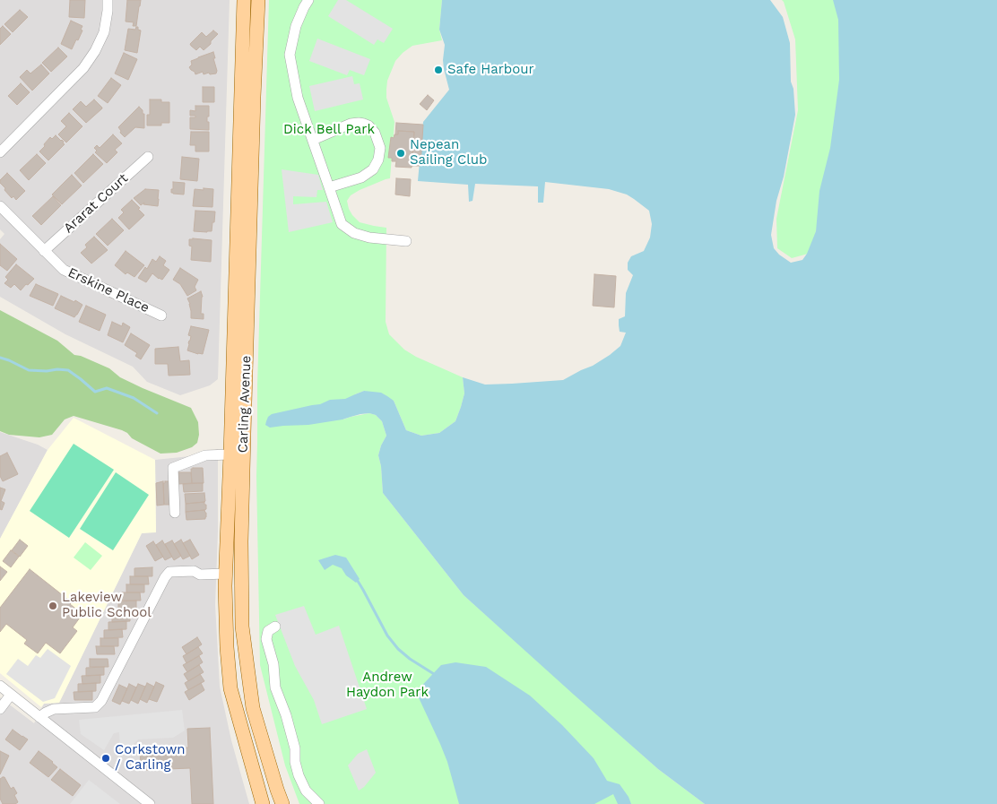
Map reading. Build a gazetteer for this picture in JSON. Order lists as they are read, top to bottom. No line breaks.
{"streets":{"main road":["Carling Avenue"],"street":["Ararat Court","Erskine Place"]},"crossings":[["Ararat Court","Erskine Place"]],"parks":["Dick Bell Park","Andrew Haydon Park"],"places":["Safe Harbour","Nepean Sailing Club","Lakeview Public School","Corkstown / Carling"]}
